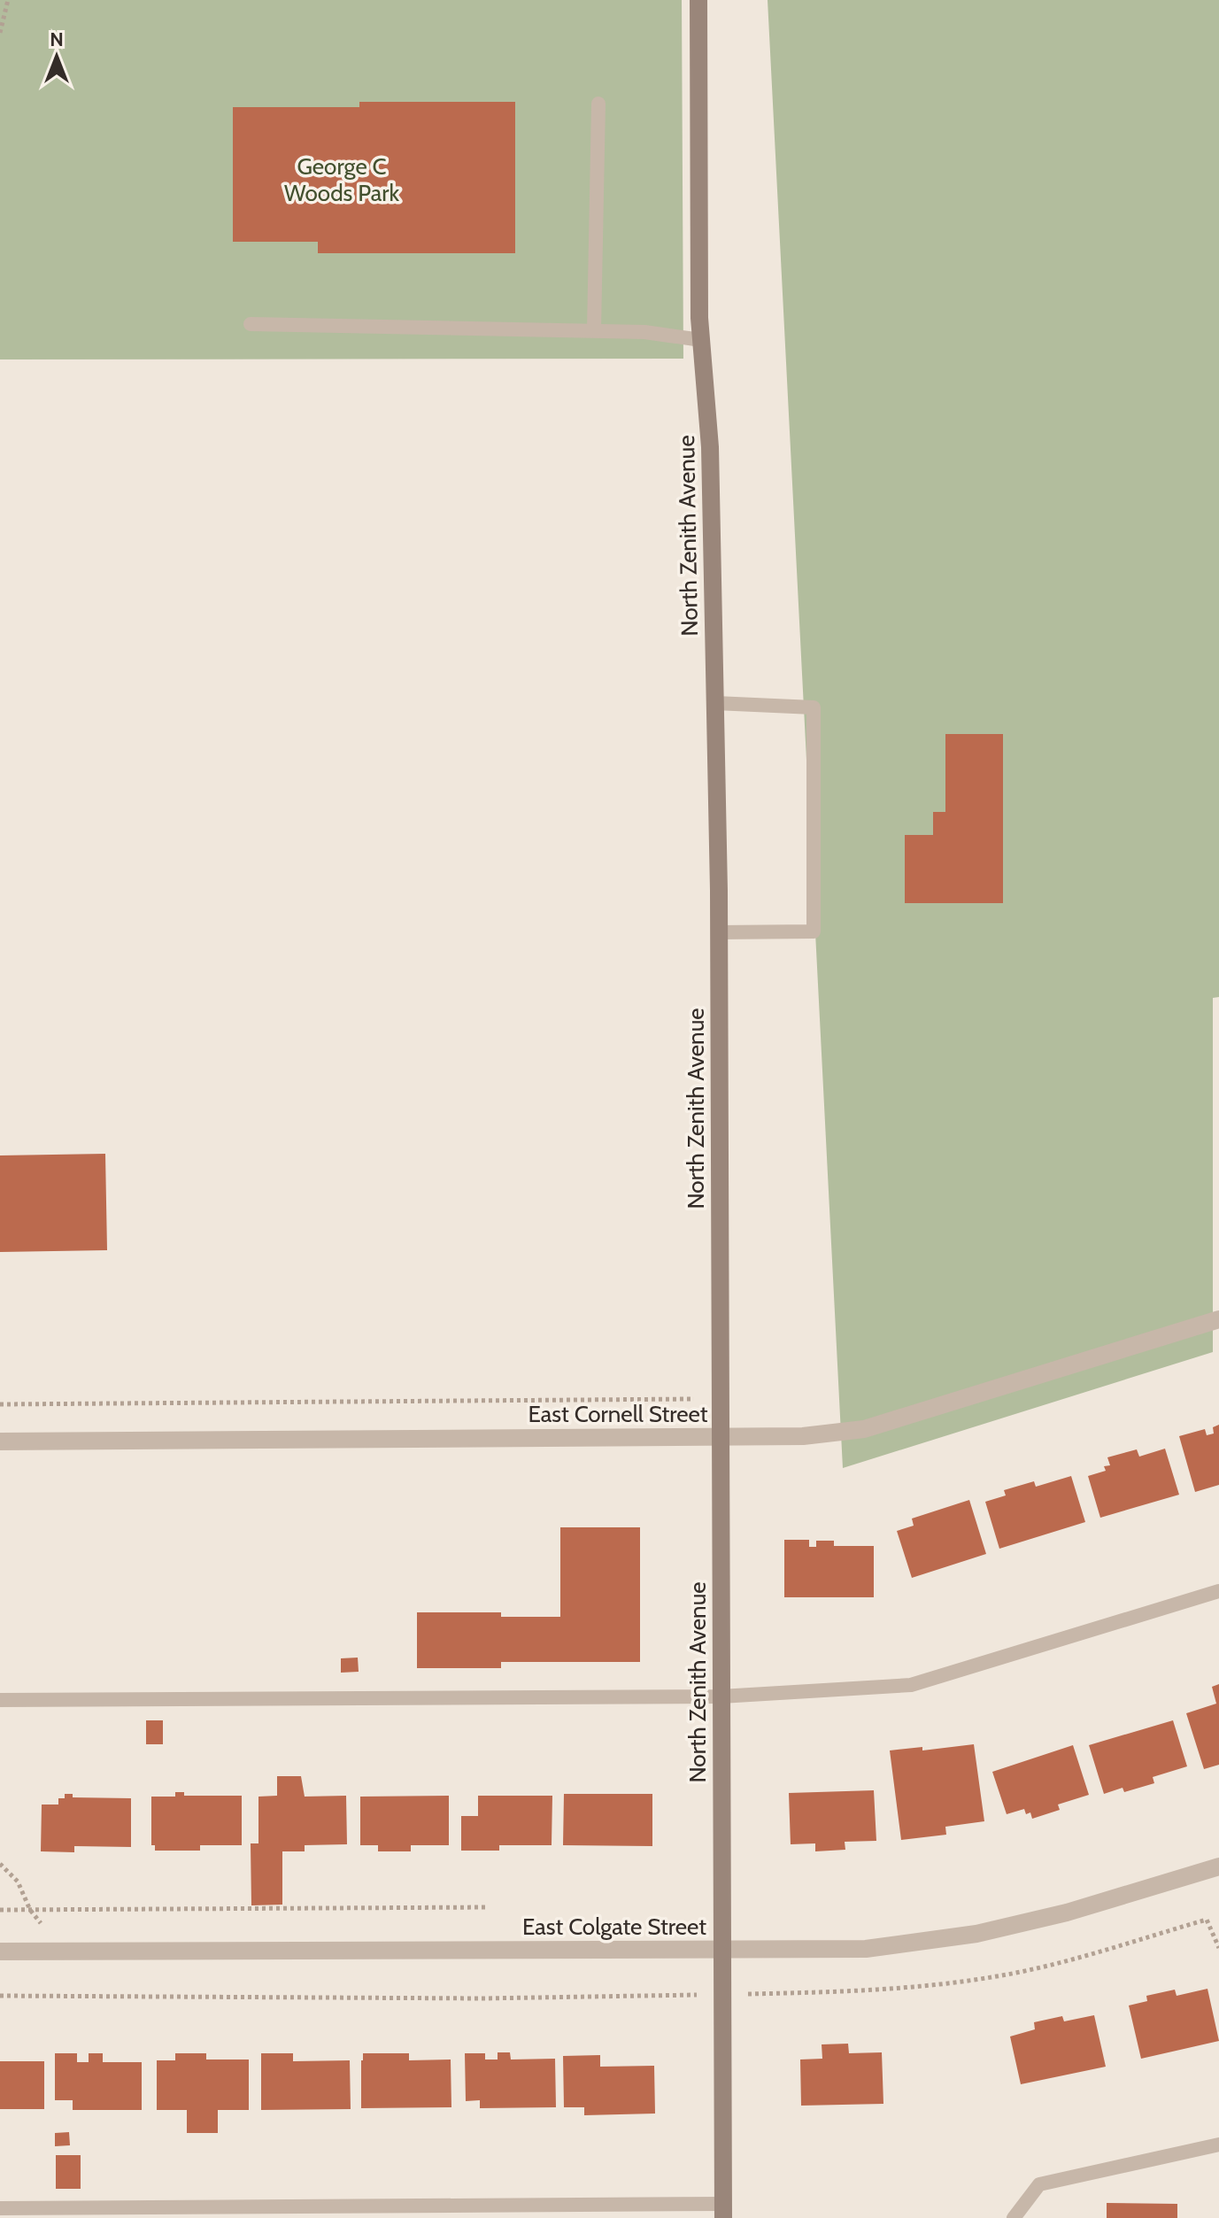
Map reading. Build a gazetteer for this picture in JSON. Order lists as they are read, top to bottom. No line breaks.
{"streets":{"street":["North Zenith Avenue","East Cornell Street","East Colgate Street"]},"crossings":[["North Zenith Avenue","East Cornell Street"],["North Zenith Avenue","East Colgate Street"]],"parks":["George C Woods Park"],"north":"top"}
